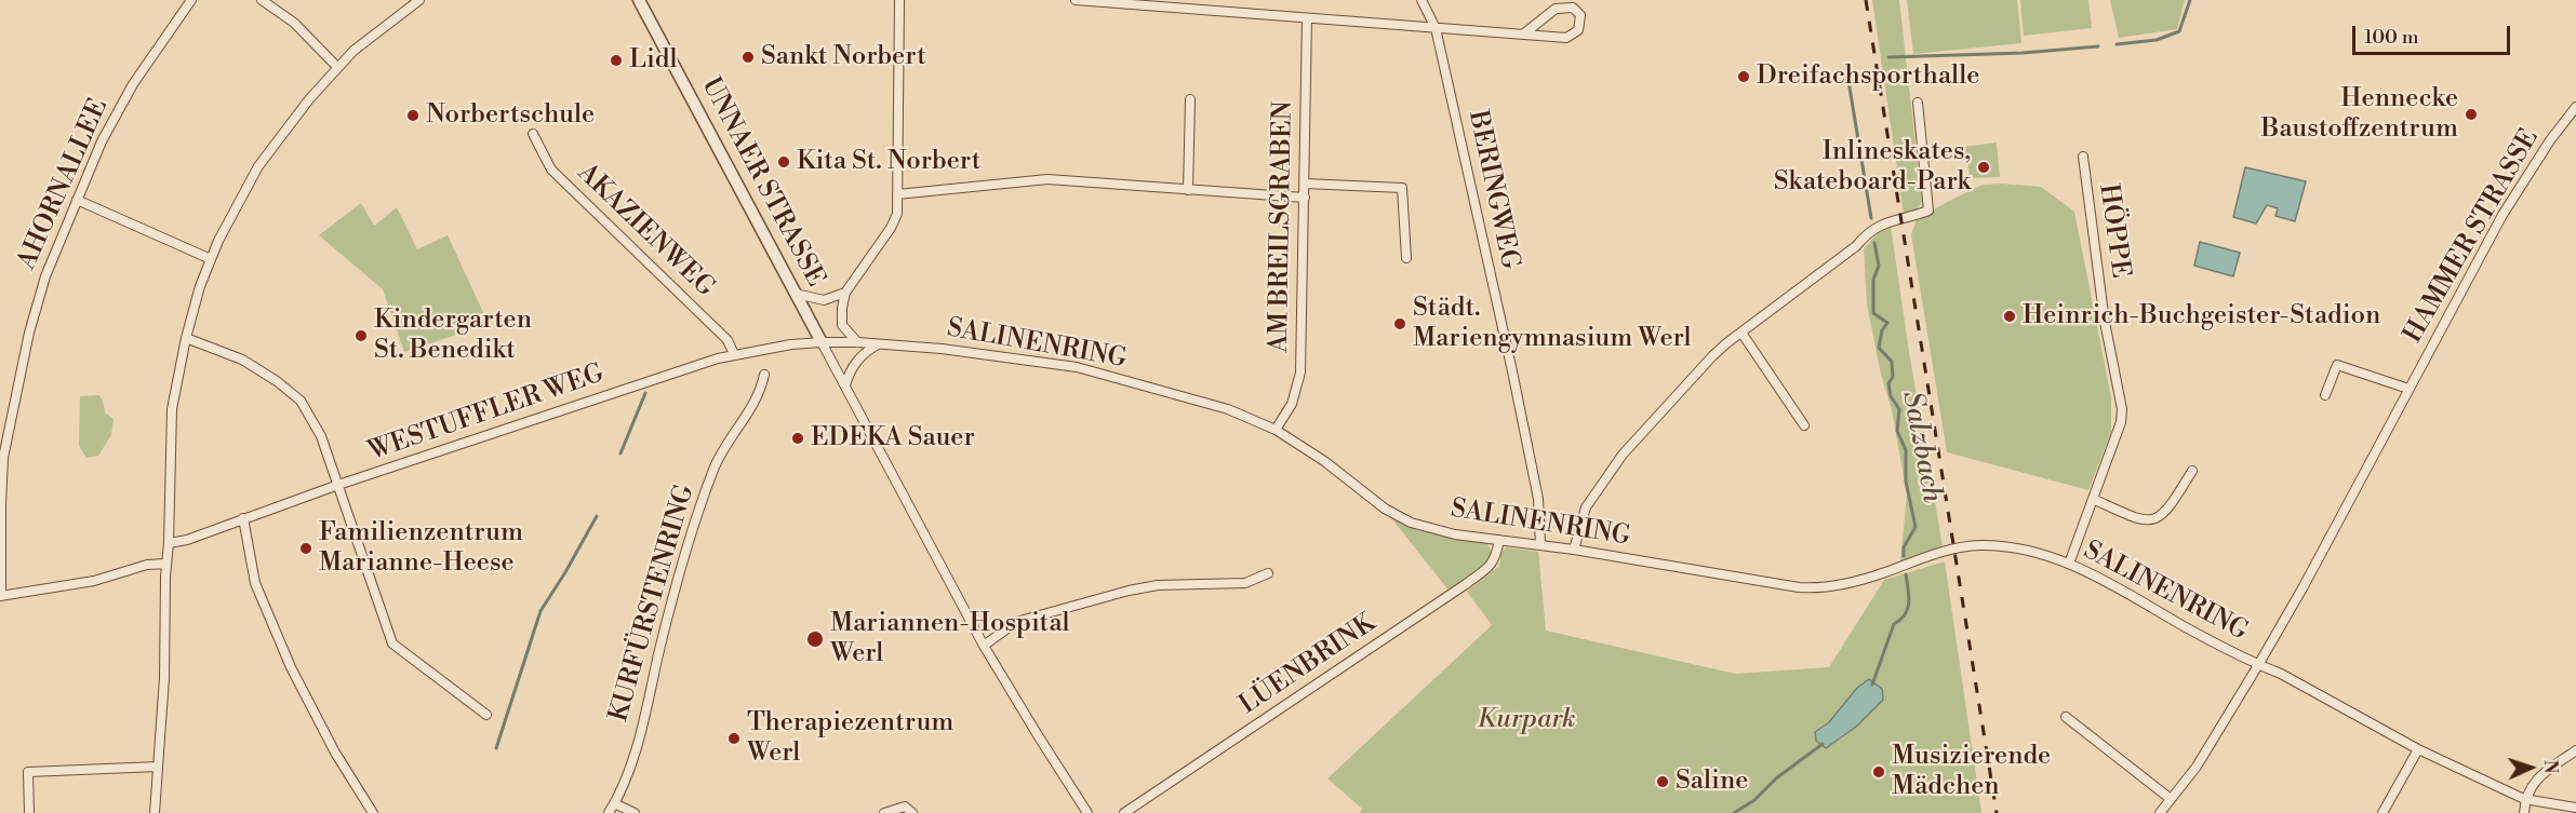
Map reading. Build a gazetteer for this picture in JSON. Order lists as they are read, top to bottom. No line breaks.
{"streets":{"street":["UNNAER STRASSE","AHORNALLEE","BERINGWEG","AM BREILSGRABEN","AKAZIENWEG","HÖPPE","HAMMER STRASSE","SALINENRING","WESTUFFLER WEG","KURFÜRSTENRING","LÜENBRINK"]},"crossings":[["UNNAER STRASSE","SALINENRING"],["UNNAER STRASSE","WESTUFFLER WEG"],["BERINGWEG","SALINENRING"],["AM BREILSGRABEN","SALINENRING"],["AKAZIENWEG","WESTUFFLER WEG"],["HÖPPE","SALINENRING"],["HAMMER STRASSE","SALINENRING"],["SALINENRING","WESTUFFLER WEG"],["SALINENRING","LÜENBRINK"]],"water":["Salzbach"],"parks":["Kurpark"],"places":["Sankt Norbert","Lidl","Dreifachsporthalle","Hennecke Baustoffzentrum","Norbertschule","Kita St. Norbert","Inlineskates, Skateboard-Park","Heinrich-Buchgeister-Stadion","Städt. Mariengymnasium Werl","Kindergarten St. Benedikt","EDEKA Sauer","Familienzentrum Marianne-Heese","Mariannen-Hospital Werl","Therapiezentrum Werl","Musizierende Mädchen","Saline"],"scale_bar":"100 m","north":"right"}
